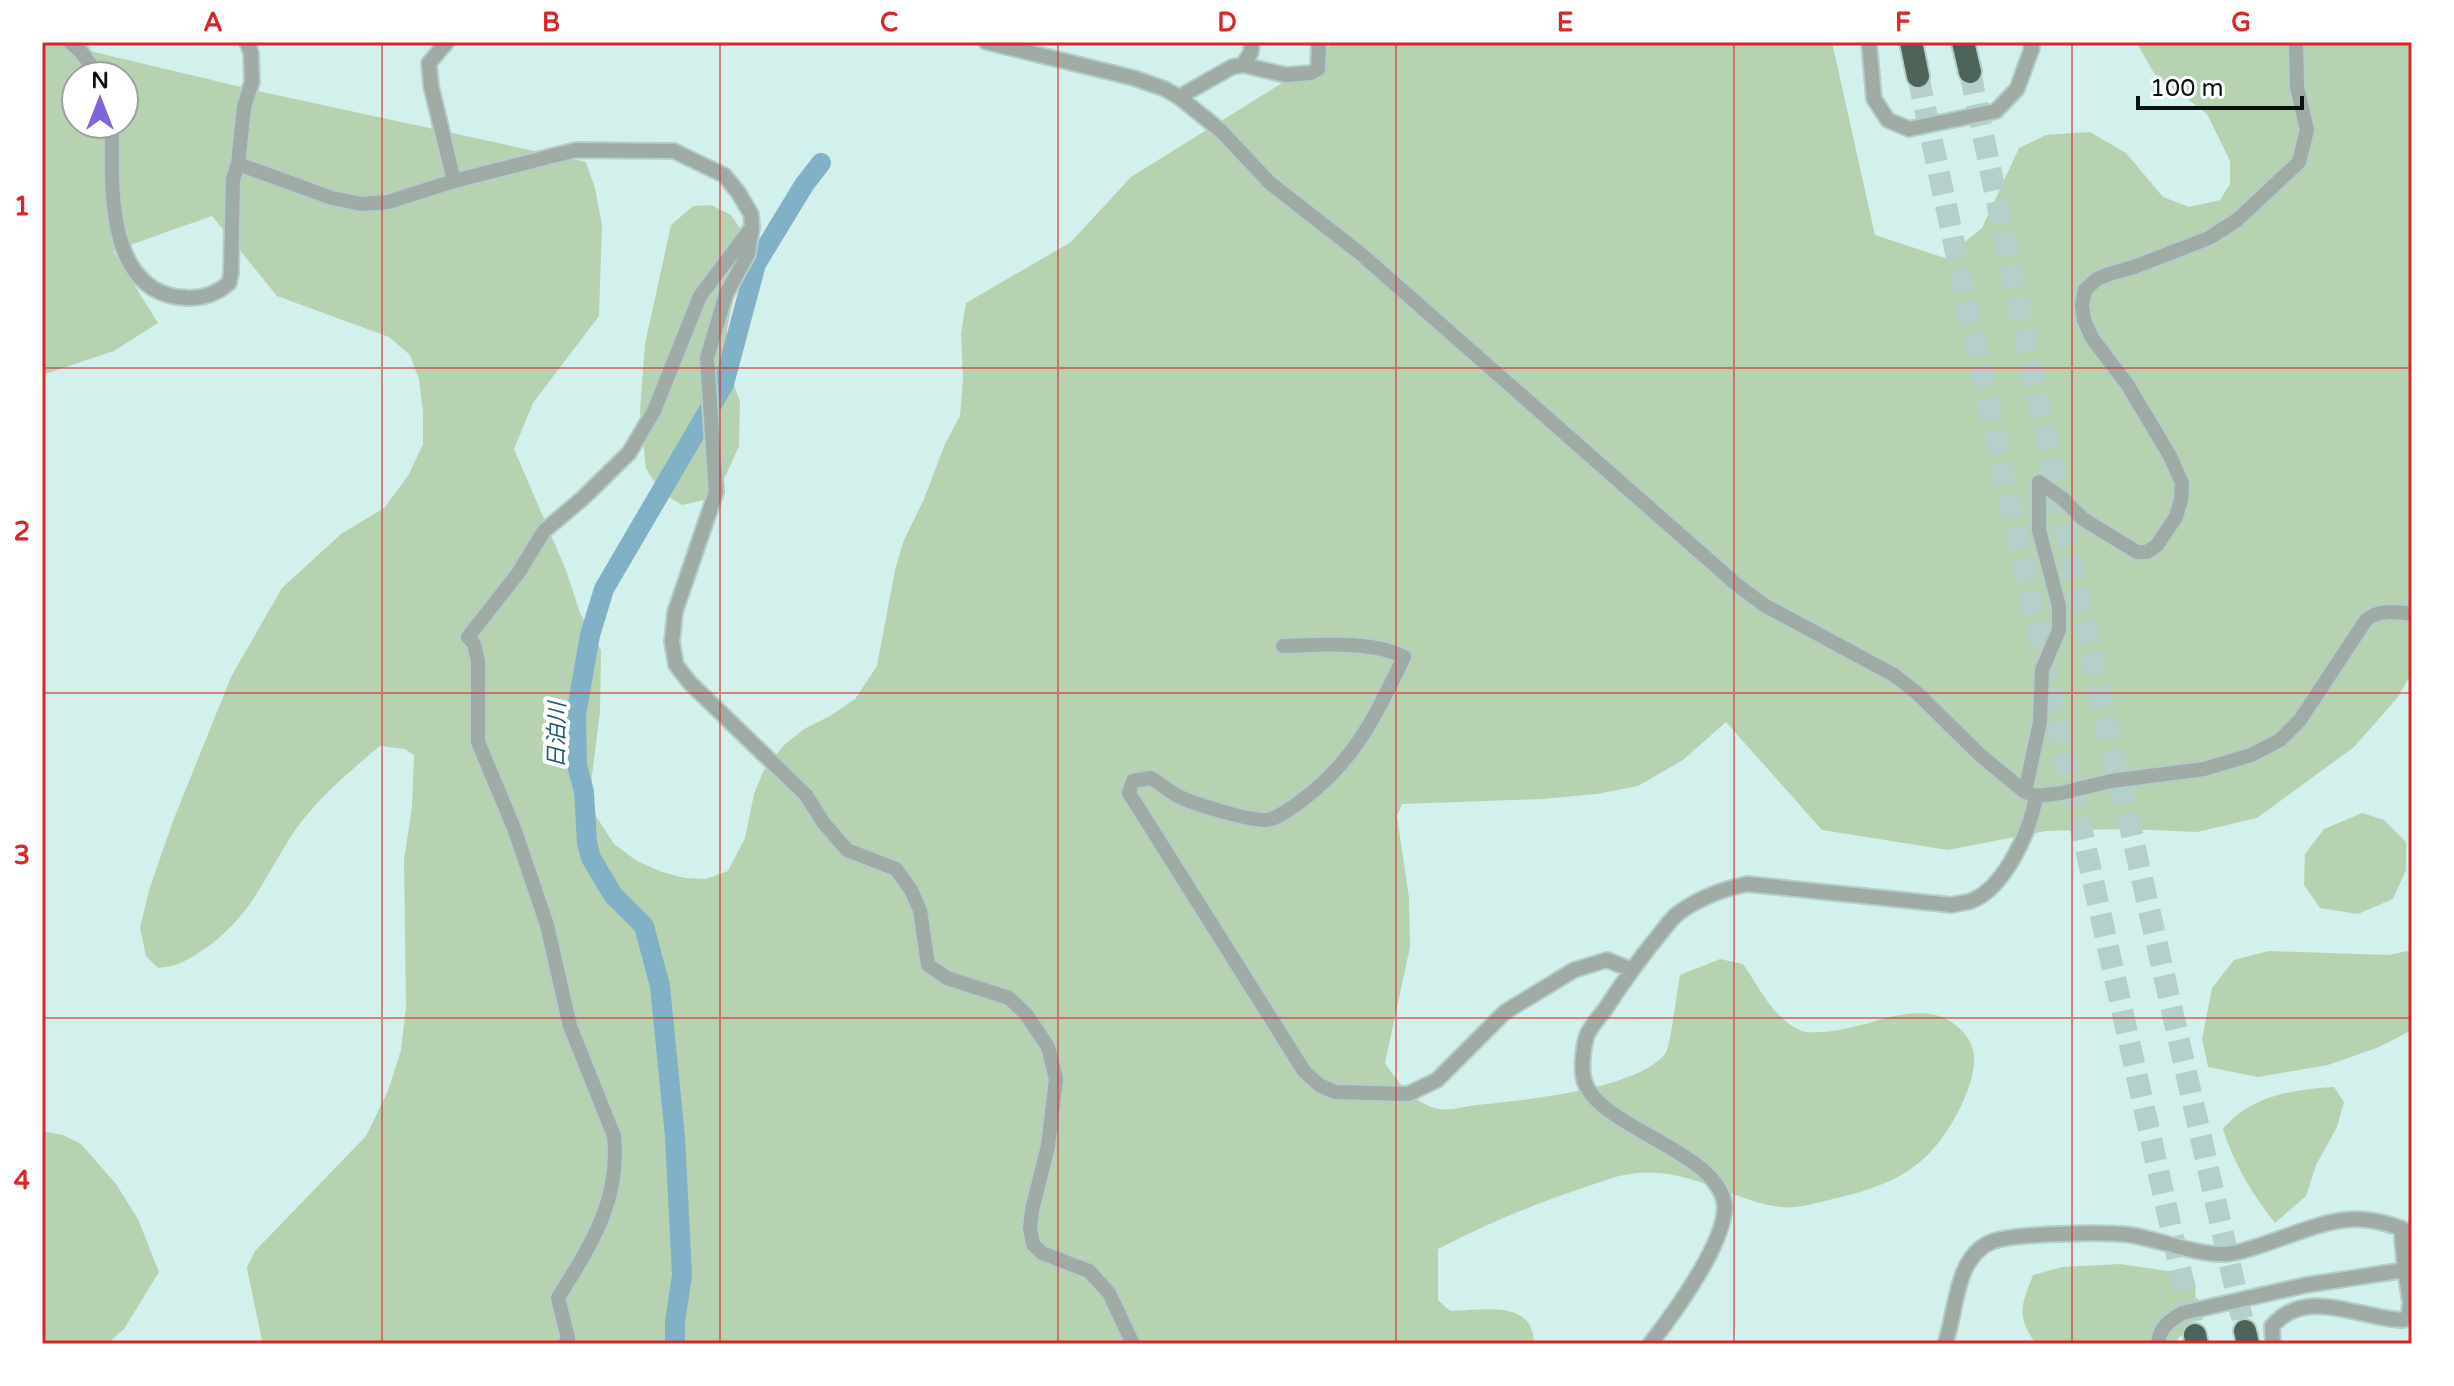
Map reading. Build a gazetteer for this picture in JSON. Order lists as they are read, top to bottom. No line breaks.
{"water":["日泊川"],"scale_bar":"100 m","north":"top","grid":{"columns":["A","B","C","D","E","F","G"],"rows":["1","2","3","4"]}}
